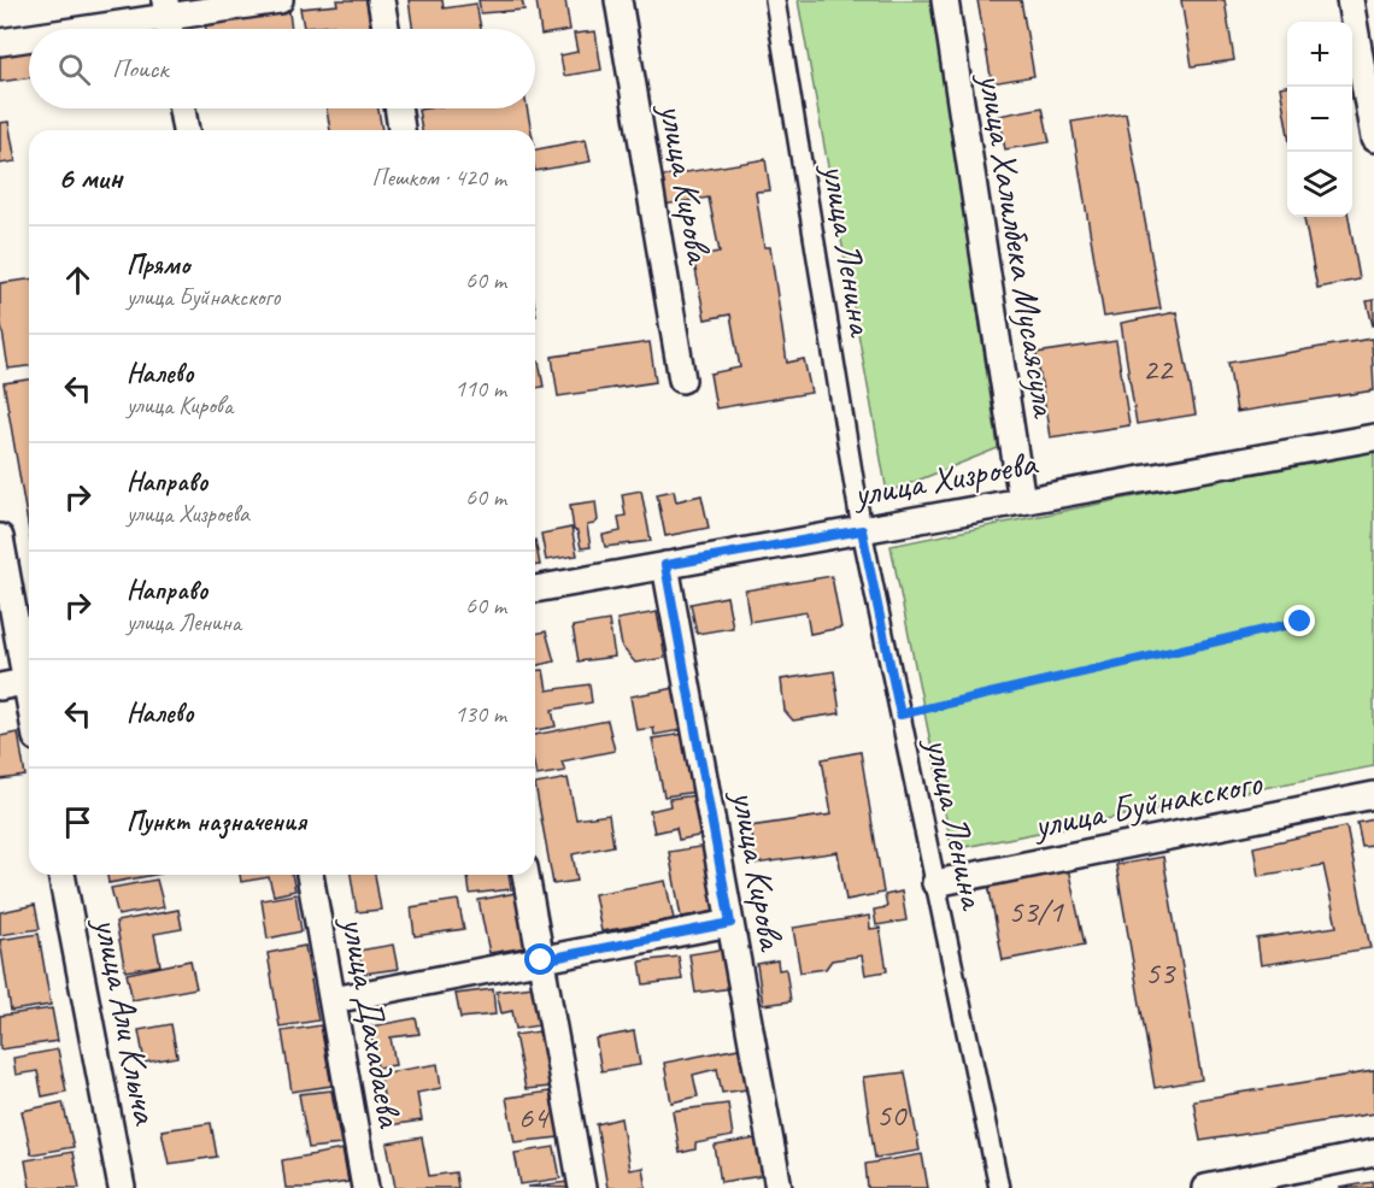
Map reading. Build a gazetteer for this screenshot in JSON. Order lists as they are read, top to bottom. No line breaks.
{"streets":{"street":["улица Кирова","улица Халилбека Мусаясула","улица Ленина","улица Хизроева","улица Буйнакского","улица Али Клыча","улица Дахадаева"]},"crossings":[["улица Кирова","улица Хизроева"],["улица Халилбека Мусаясула","улица Хизроева"],["улица Ленина","улица Хизроева"],["улица Ленина","улица Буйнакского"]],"house_numbers":["22","53/1","53","50","64"],"page":{"map_buttons":["+","−"],"search":"Поиск","heading":["6 мин","Пешком · 420 m"],"list":[["Прямо","улица Буйнакского","60 m"],["Налево","улица Кирова","110 m"],["Направо","улица Хизроева","60 m"],["Направо","улица Ленина","60 m"],["Налево","130 m"],"Пункт назначения"]}}
